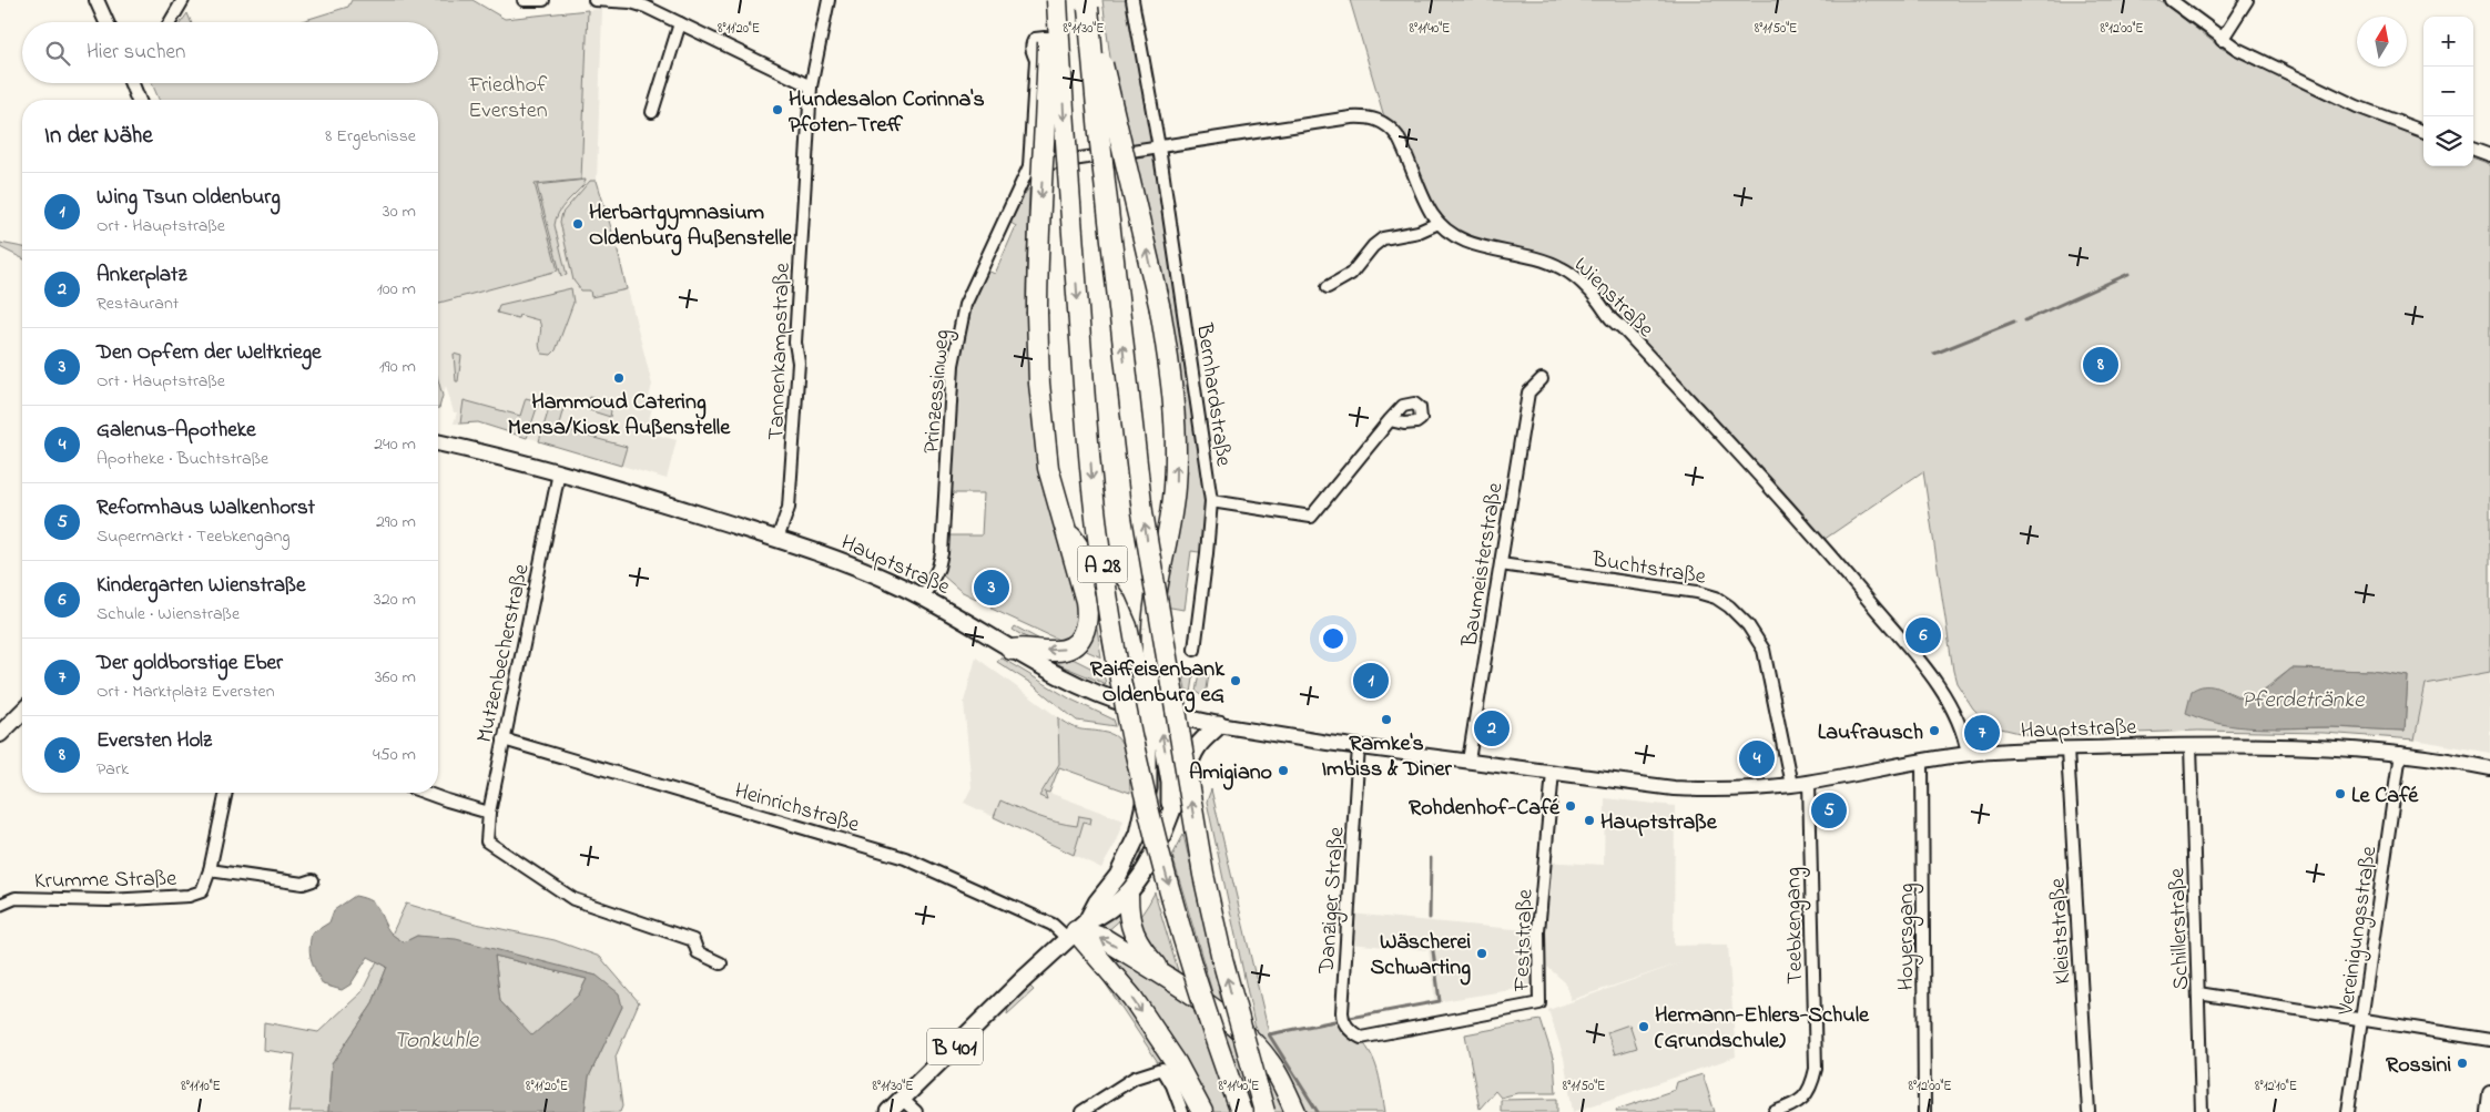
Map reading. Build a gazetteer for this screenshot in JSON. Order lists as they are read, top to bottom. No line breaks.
{"streets":{"highway":["A 28"],"main road":["Hauptstraße","B 401"],"street":["Wienstraße","Tannenkampstraße","Prinzessinweg","Bernhardstraße","Baumeisterstraße","Buchtstraße","Mutzenbecherstraße","Heinrichstraße","Krumme Straße","Danziger Straße","Teebkengang","Schillerstraße","Vereinigungsstraße","Kleiststraße","Hoyersgang","Feststraße"]},"crossings":[["Wienstraße","Bernhardstraße"],["Wienstraße","Hauptstraße"],["Tannenkampstraße","Hauptstraße"],["Prinzessinweg","Hauptstraße"],["Hauptstraße","Baumeisterstraße"],["Hauptstraße","Buchtstraße"],["Hauptstraße","Mutzenbecherstraße"],["Hauptstraße","Danziger Straße"],["Hauptstraße","Teebkengang"],["Hauptstraße","Schillerstraße"],["Hauptstraße","Vereinigungsstraße"],["Hauptstraße","Kleiststraße"],["Hauptstraße","Hoyersgang"],["Hauptstraße","Feststraße"],["Hauptstraße","B 401"],["Baumeisterstraße","Buchtstraße"],["Mutzenbecherstraße","Heinrichstraße"],["Heinrichstraße","B 401"],["Danziger Straße","Feststraße"]],"water":["Pferdetränke","Tonkuhle"],"parks":["Friedhof Eversten"],"places":["Hundesalon Corinna's Pfoten-Treff","Herbartgymnasium Oldenburg Außenstelle","Hammoud Catering Mensa/Kiosk Außenstelle","Raiffeisenbank Oldenburg eG","Ramke's Imbiss & Diner","Laufrausch","Amigiano","Le Café","Rohdenhof-Café","Hauptstraße","Wäscherei Schwarting","Hermann-Ehlers-Schule (Grundschule)","Rossini"],"north":"top","page":{"map_buttons":["+","−"],"search":"Hier suchen","heading":["In der Nähe","8 Ergebnisse"],"list":[{"mark":"1","name":"Wing Tsun Oldenburg","note":"Ort · Hauptstraße","value":"30 m"},{"mark":"2","name":"Ankerplatz","note":"Restaurant","value":"100 m"},{"mark":"3","name":"Den Opfern der Weltkriege","note":"Ort · Hauptstraße","value":"190 m"},{"mark":"4","name":"Galenus-Apotheke","note":"Apotheke · Buchtstraße","value":"240 m"},{"mark":"5","name":"Reformhaus Walkenhorst","note":"Supermarkt · Teebkengang","value":"290 m"},{"mark":"6","name":"Kindergarten Wienstraße","note":"Schule · Wienstraße","value":"320 m"},{"mark":"7","name":"Der goldborstige Eber","note":"Ort · Marktplatz Eversten","value":"360 m"},{"mark":"8","name":"Eversten Holz","note":"Park","value":"450 m"}],"pins":["8","3","6","1","2","7","4","5"]},"coordinates":["8°11'20\"E","8°11'30\"E","8°11'40\"E","8°11'50\"E","8°12'00\"E","8°11'10\"E","8°12'10\"E"]}
